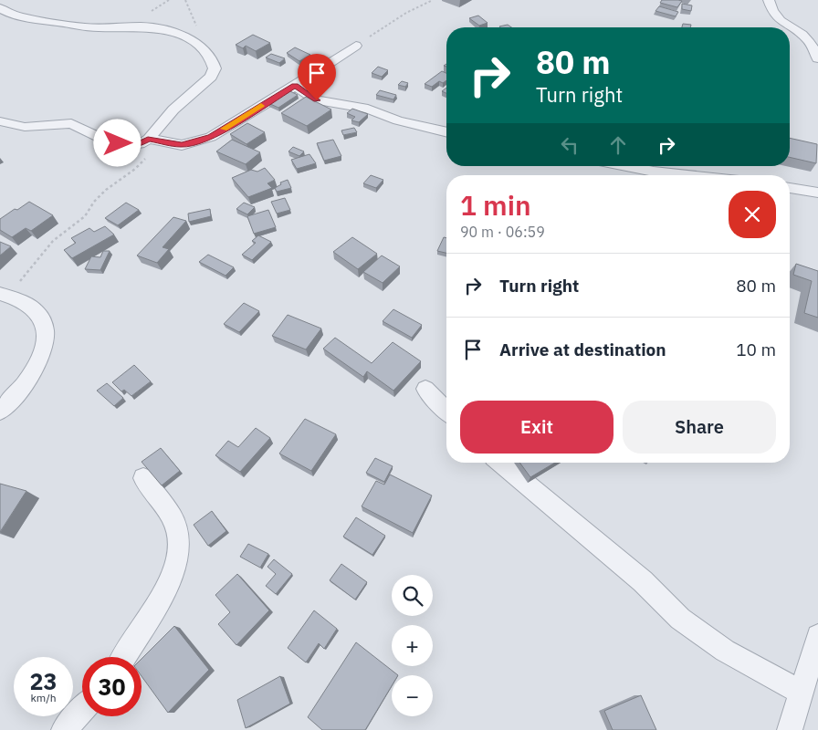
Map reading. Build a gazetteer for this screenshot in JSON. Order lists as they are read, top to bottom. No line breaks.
{"page":{"turn":["80 m","Turn right"],"heading":["1 min","90 m · 06:59"],"list":[{"name":"Turn right","value":"80 m"},{"name":"Arrive at destination","value":"10 m"}],"buttons":["Exit","Share"],"map_buttons":["+","−"],"speed":"23 km/h","limit":"30"}}
